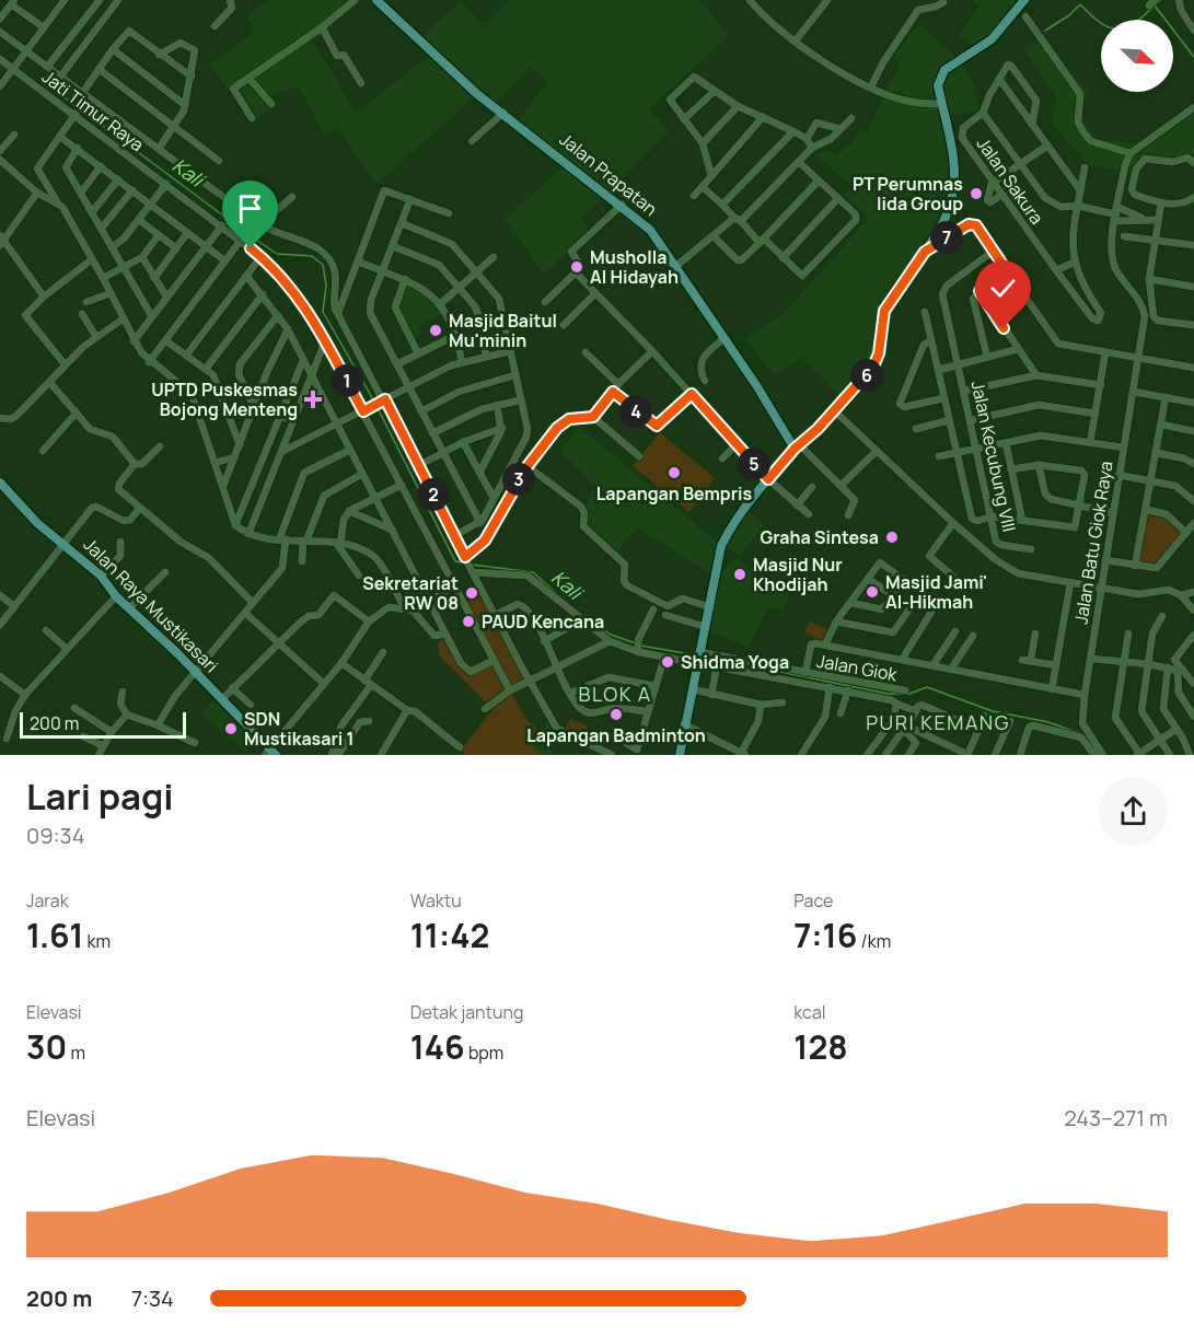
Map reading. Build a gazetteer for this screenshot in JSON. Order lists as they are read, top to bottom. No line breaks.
{"streets":{"main road":["Jalan Prapatan","Jalan Raya Mustikasari"],"street":["Jati Timur Raya","Jalan Sakura","Jalan Kecubung VIII","Jalan Batu Giok Raya","Jalan Giok"]},"districts":["BLOK A","PURI KEMANG"],"water":["Kali"],"places":{"other":["PT Perumnas Iida Group","Musholla Al Hidayah","Masjid Baitul Mu'minin","Lapangan Bempris","Graha Sintesa","Masjid Nur Khodijah","Masjid Jami' Al-Hikmah","Sekretariat RW 08","PAUD Kencana","Shidma Yoga","Lapangan Badminton","SDN Mustikasari 1"],"health":["UPTD Puskesmas Bojong Menteng"]},"scale_bar":"200 m","north":"bottom right","page":{"pins":["7","6","1","4","5","3","2"],"scale":"200 m","heading":["Lari pagi","09:34"],"stats":[["Jarak","1.61 km"],["Waktu","11:42"],["Pace","7:16 /km"],["Elevasi","30 m"],["Detak jantung","146 bpm"],["kcal","128"]],"chart":["Elevasi","243–271 m"],"list":[{"name":"200 m","note":"7:34"}]}}
